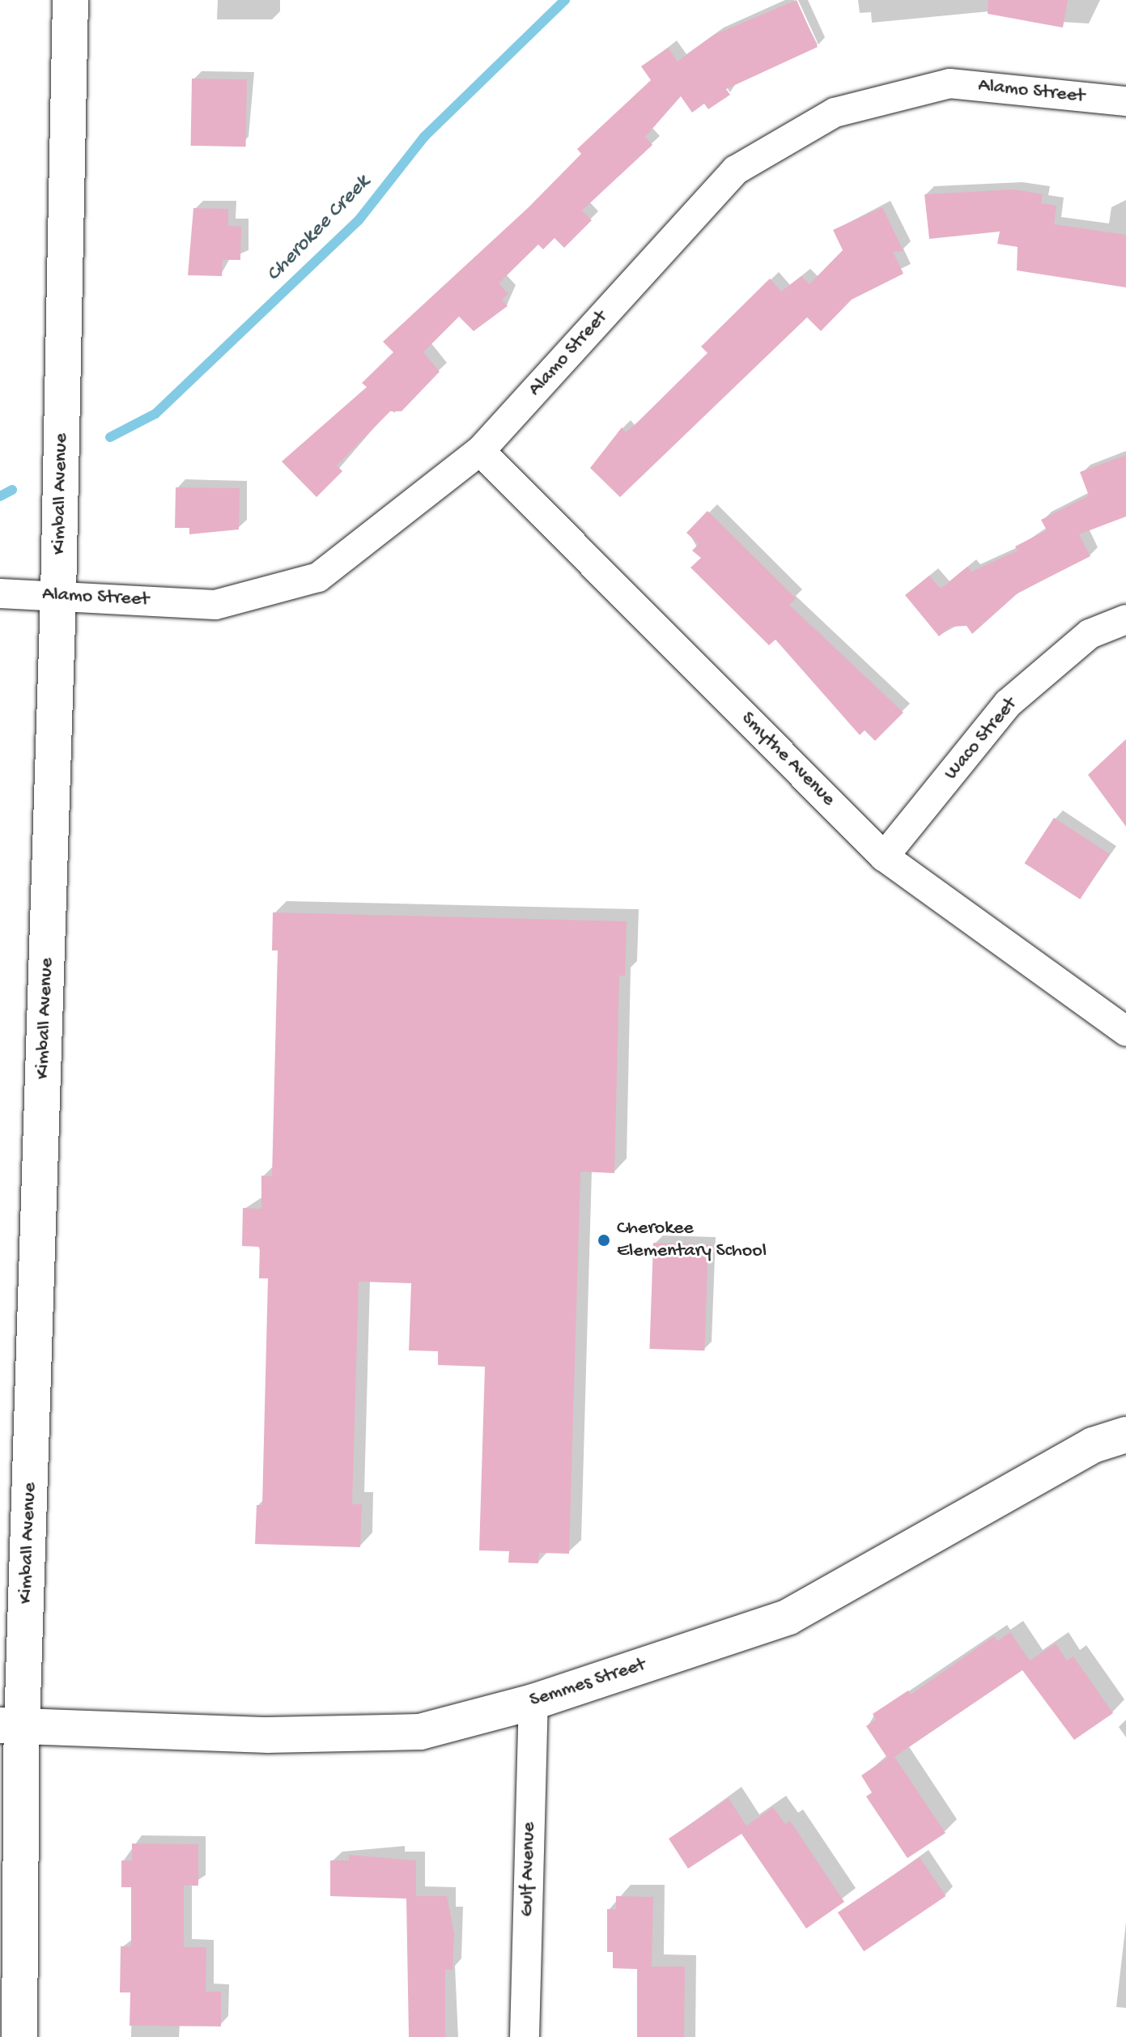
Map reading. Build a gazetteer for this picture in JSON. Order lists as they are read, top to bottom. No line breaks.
{"streets":{"main road":["Kimball Avenue","Semmes Street"],"street":["Alamo Street","Waco Street","Smythe Avenue","Gulf Avenue"]},"crossings":[["Alamo Street","Kimball Avenue"],["Alamo Street","Smythe Avenue"],["Kimball Avenue","Semmes Street"],["Waco Street","Smythe Avenue"],["Semmes Street","Gulf Avenue"]],"water":["Cherokee Creek"],"places":["Cherokee Elementary School"]}
